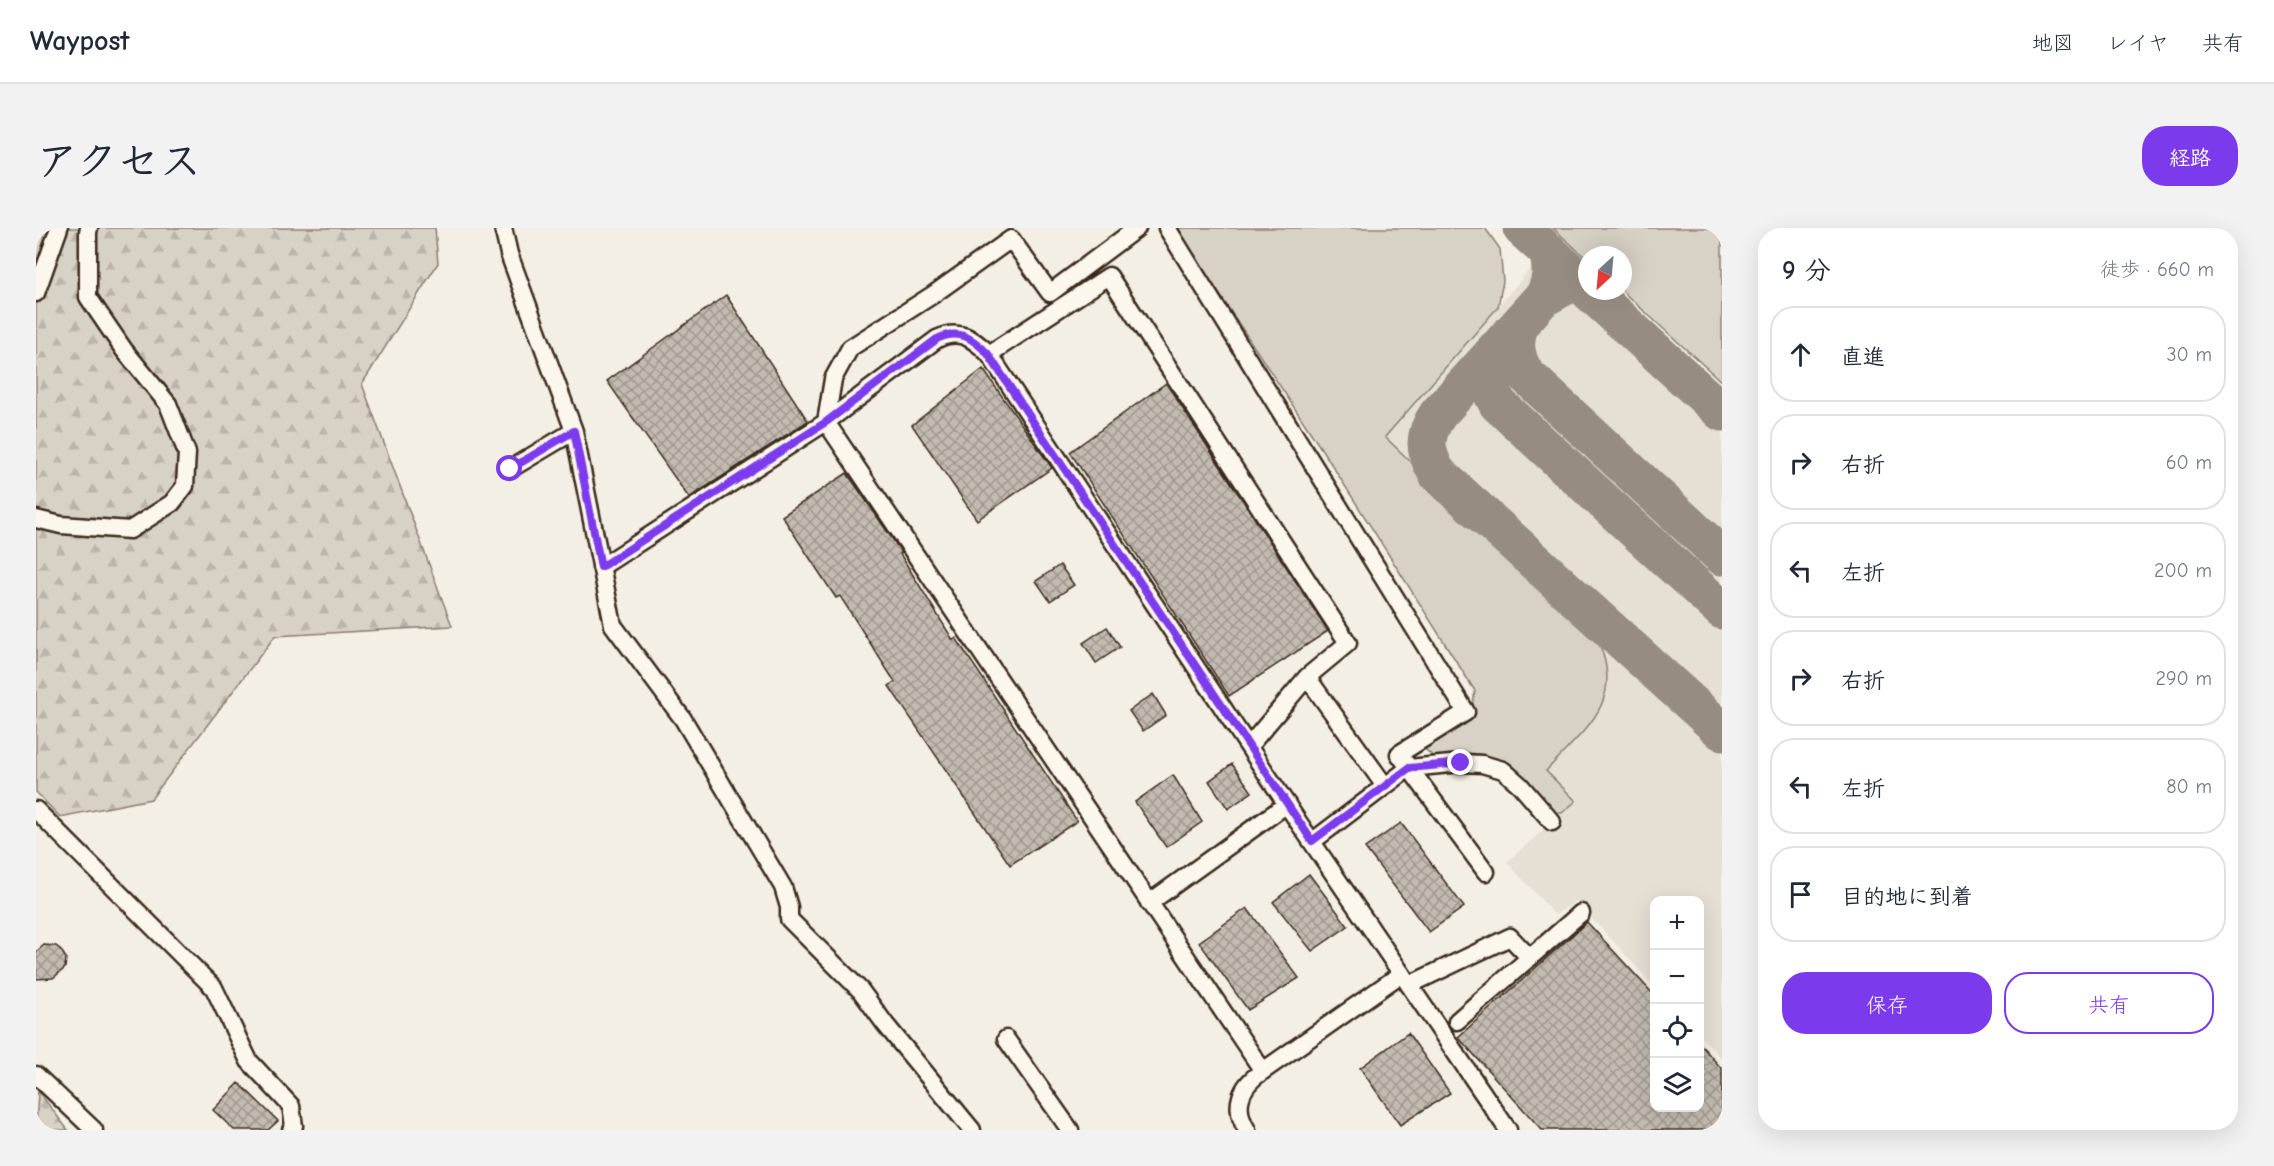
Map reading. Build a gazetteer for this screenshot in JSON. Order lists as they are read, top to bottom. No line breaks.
{"north":"bottom left","page":{"header":"Waypost","nav":["地図","レイヤ","共有"],"title":"アクセス","buttons":["経路",["保存","共有"]],"heading":["9 分","徒歩 · 660 m"],"list":[["直進","30 m"],["右折","60 m"],["左折","200 m"],["右折","290 m"],["左折","80 m"],"目的地に到着"],"map_buttons":["+","−"]}}
